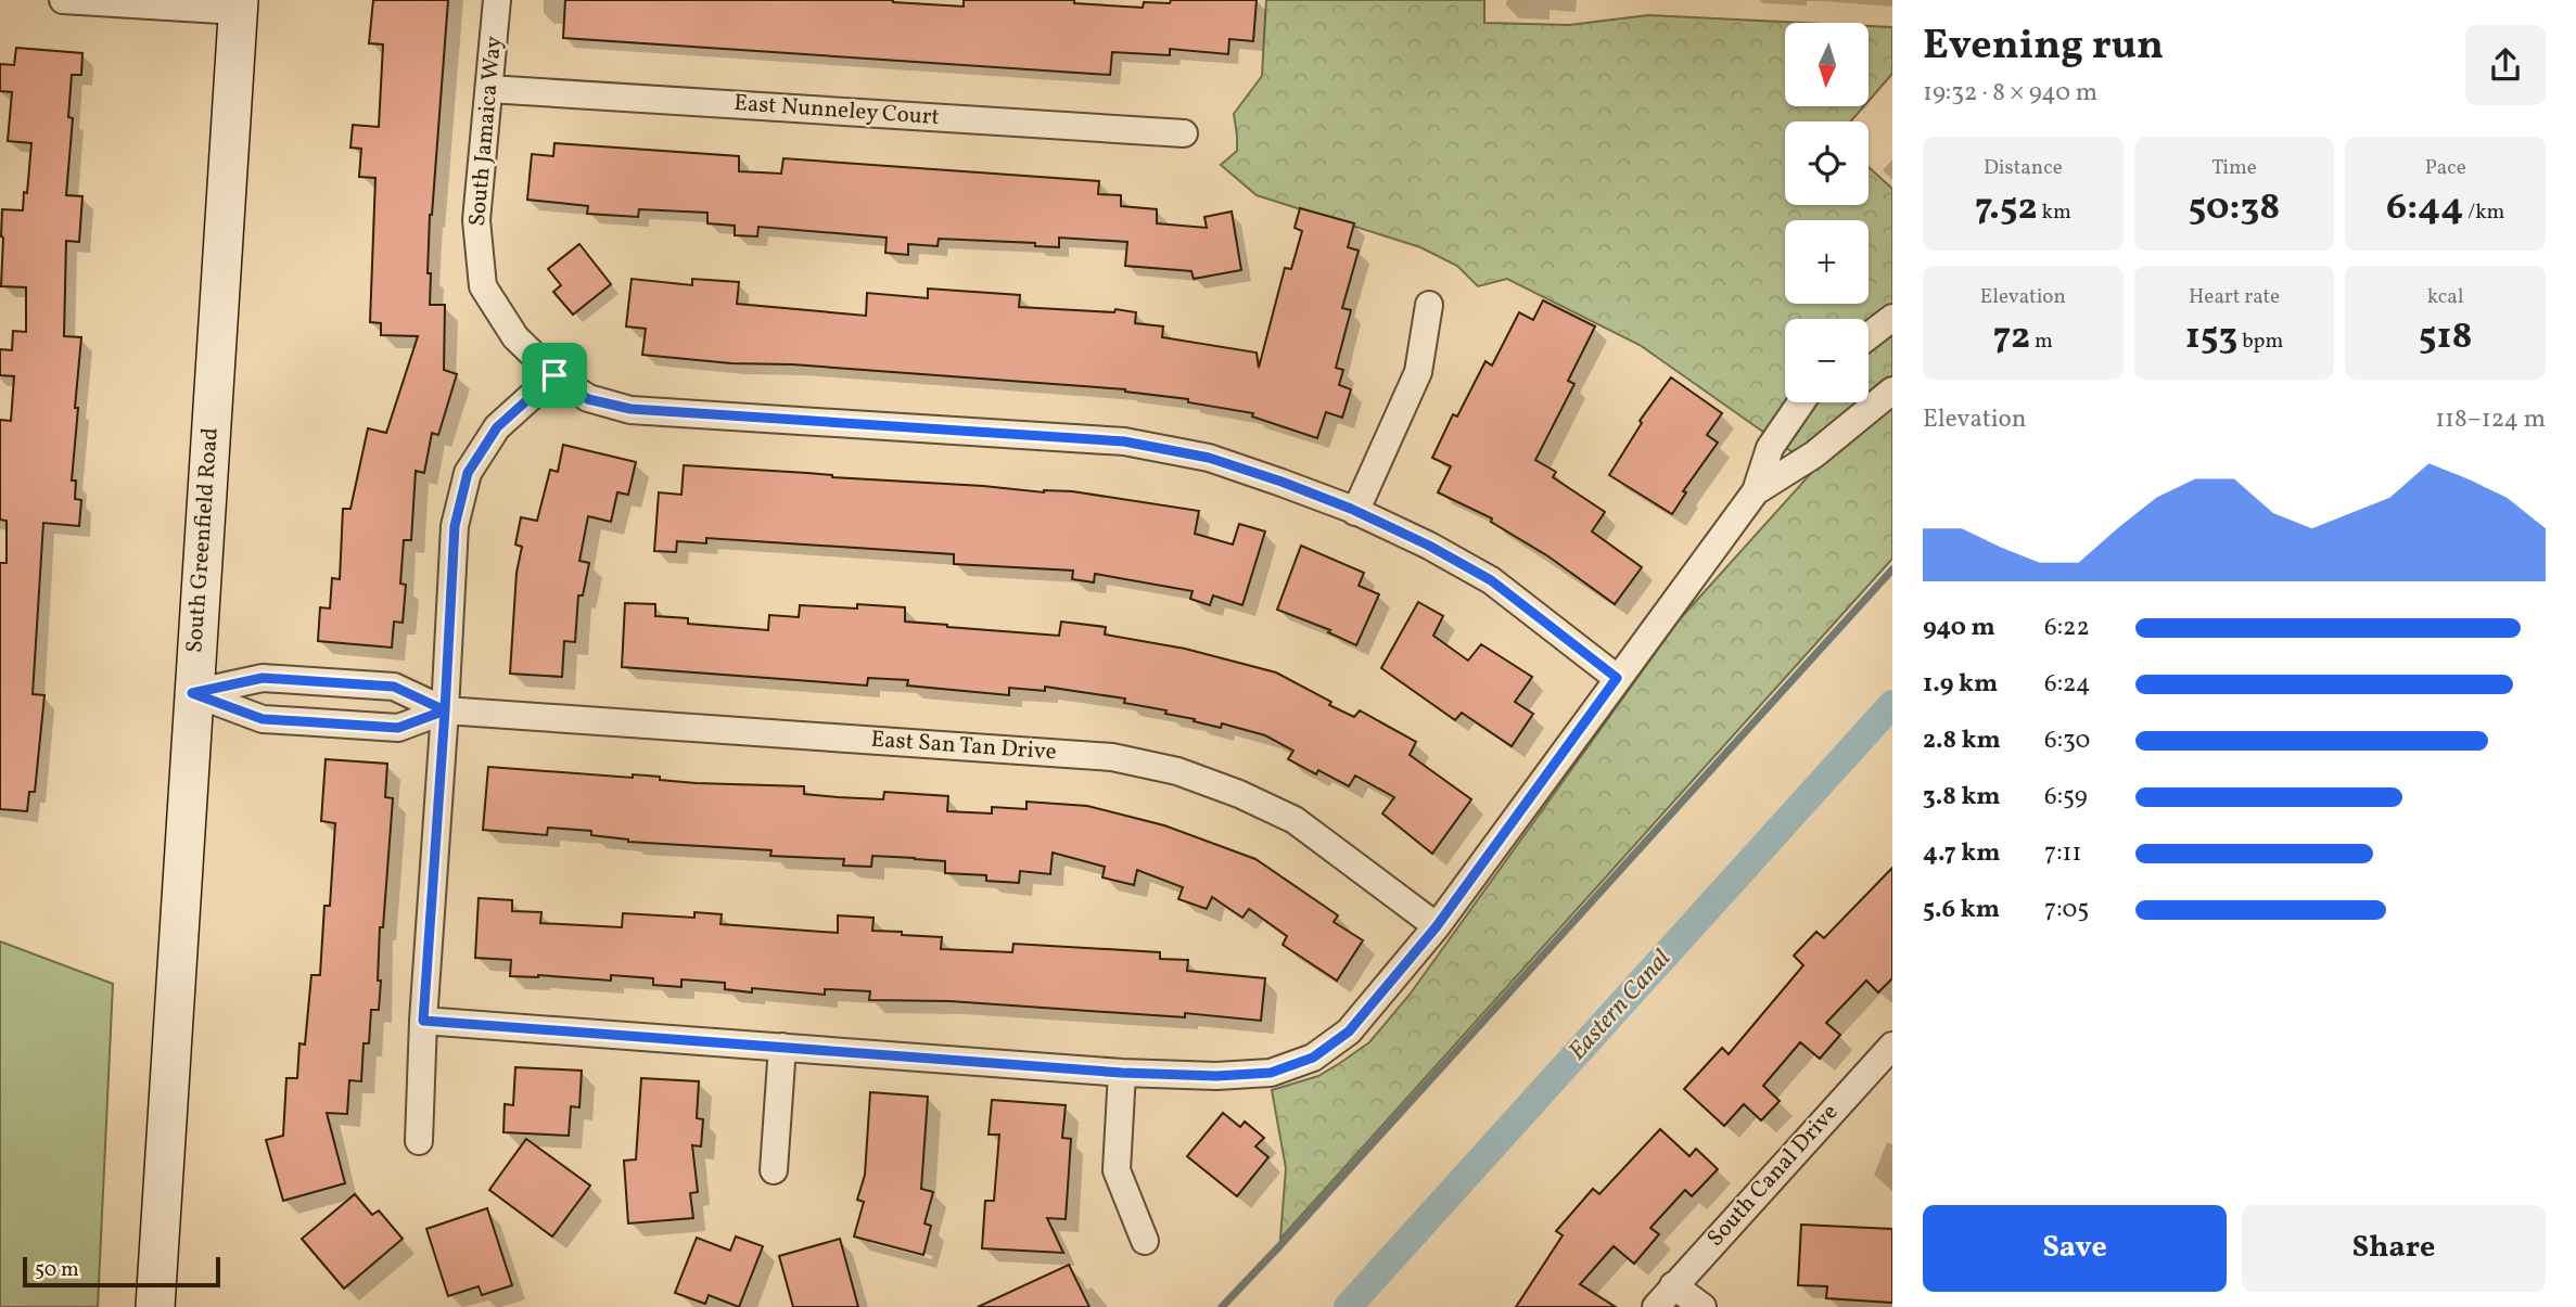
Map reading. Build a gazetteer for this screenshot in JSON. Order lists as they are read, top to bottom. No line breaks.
{"streets":{"main road":["South Greenfield Road"],"street":["East Nunneley Court","South Jamaica Way","East San Tan Drive","South Canal Drive"]},"crossings":[["East Nunneley Court","South Jamaica Way"],["South Greenfield Road","East San Tan Drive"]],"water":["Eastern Canal"],"scale_bar":"50 m","north":"bottom","page":{"heading":["Evening run","19:32 · 8 × 940 m"],"map_buttons":["+","−"],"stats":[["Distance","7.52 km"],["Time","50:38"],["Pace","6:44 /km"],["Elevation","72 m"],["Heart rate","153 bpm"],["kcal","518"]],"chart":["Elevation","118–124 m"],"list":[{"name":"940 m","note":"6:22"},{"name":"1.9 km","note":"6:24"},{"name":"2.8 km","note":"6:30"},{"name":"3.8 km","note":"6:59"},{"name":"4.7 km","note":"7:11"},{"name":"5.6 km","note":"7:05"}],"buttons":["Save","Share"],"scale":"50 m"}}
